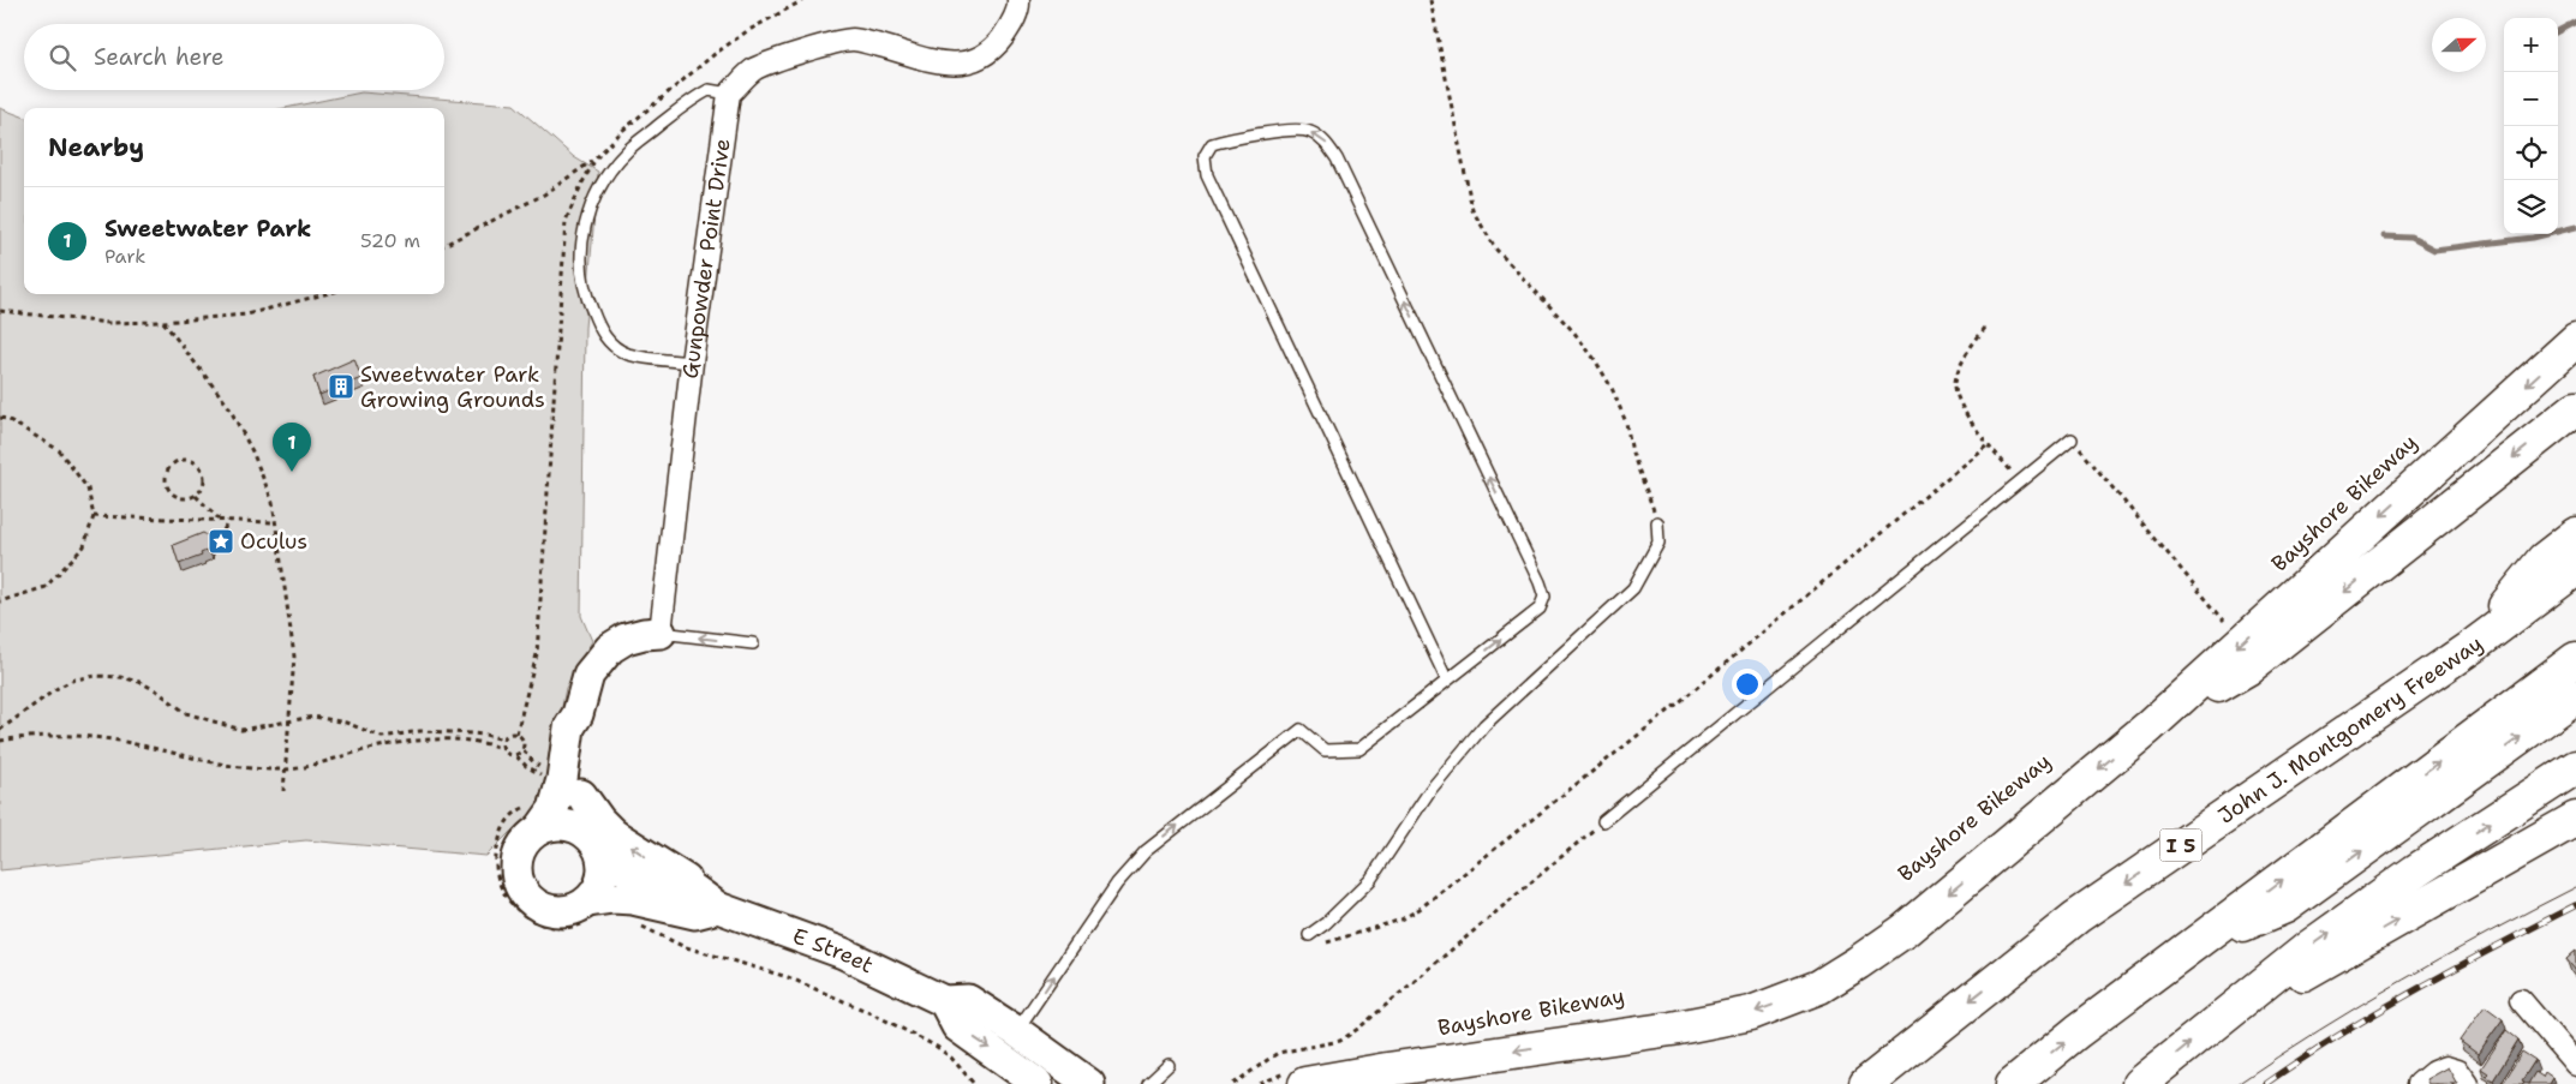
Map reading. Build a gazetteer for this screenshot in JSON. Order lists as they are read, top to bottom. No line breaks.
{"streets":{"highway":["John J. Montgomery Freeway","I 5"],"main road":["E Street"],"street":["Gunpowder Point Drive"]},"places":{"building":["Sweetwater Park Growing Grounds"],"place":["Oculus"]},"north":"right","page":{"map_buttons":["+","−"],"search":"Search here","heading":"Nearby","list":[{"mark":"1","name":"Sweetwater Park","note":"Park","value":"520 m"}],"pins":"1"}}
